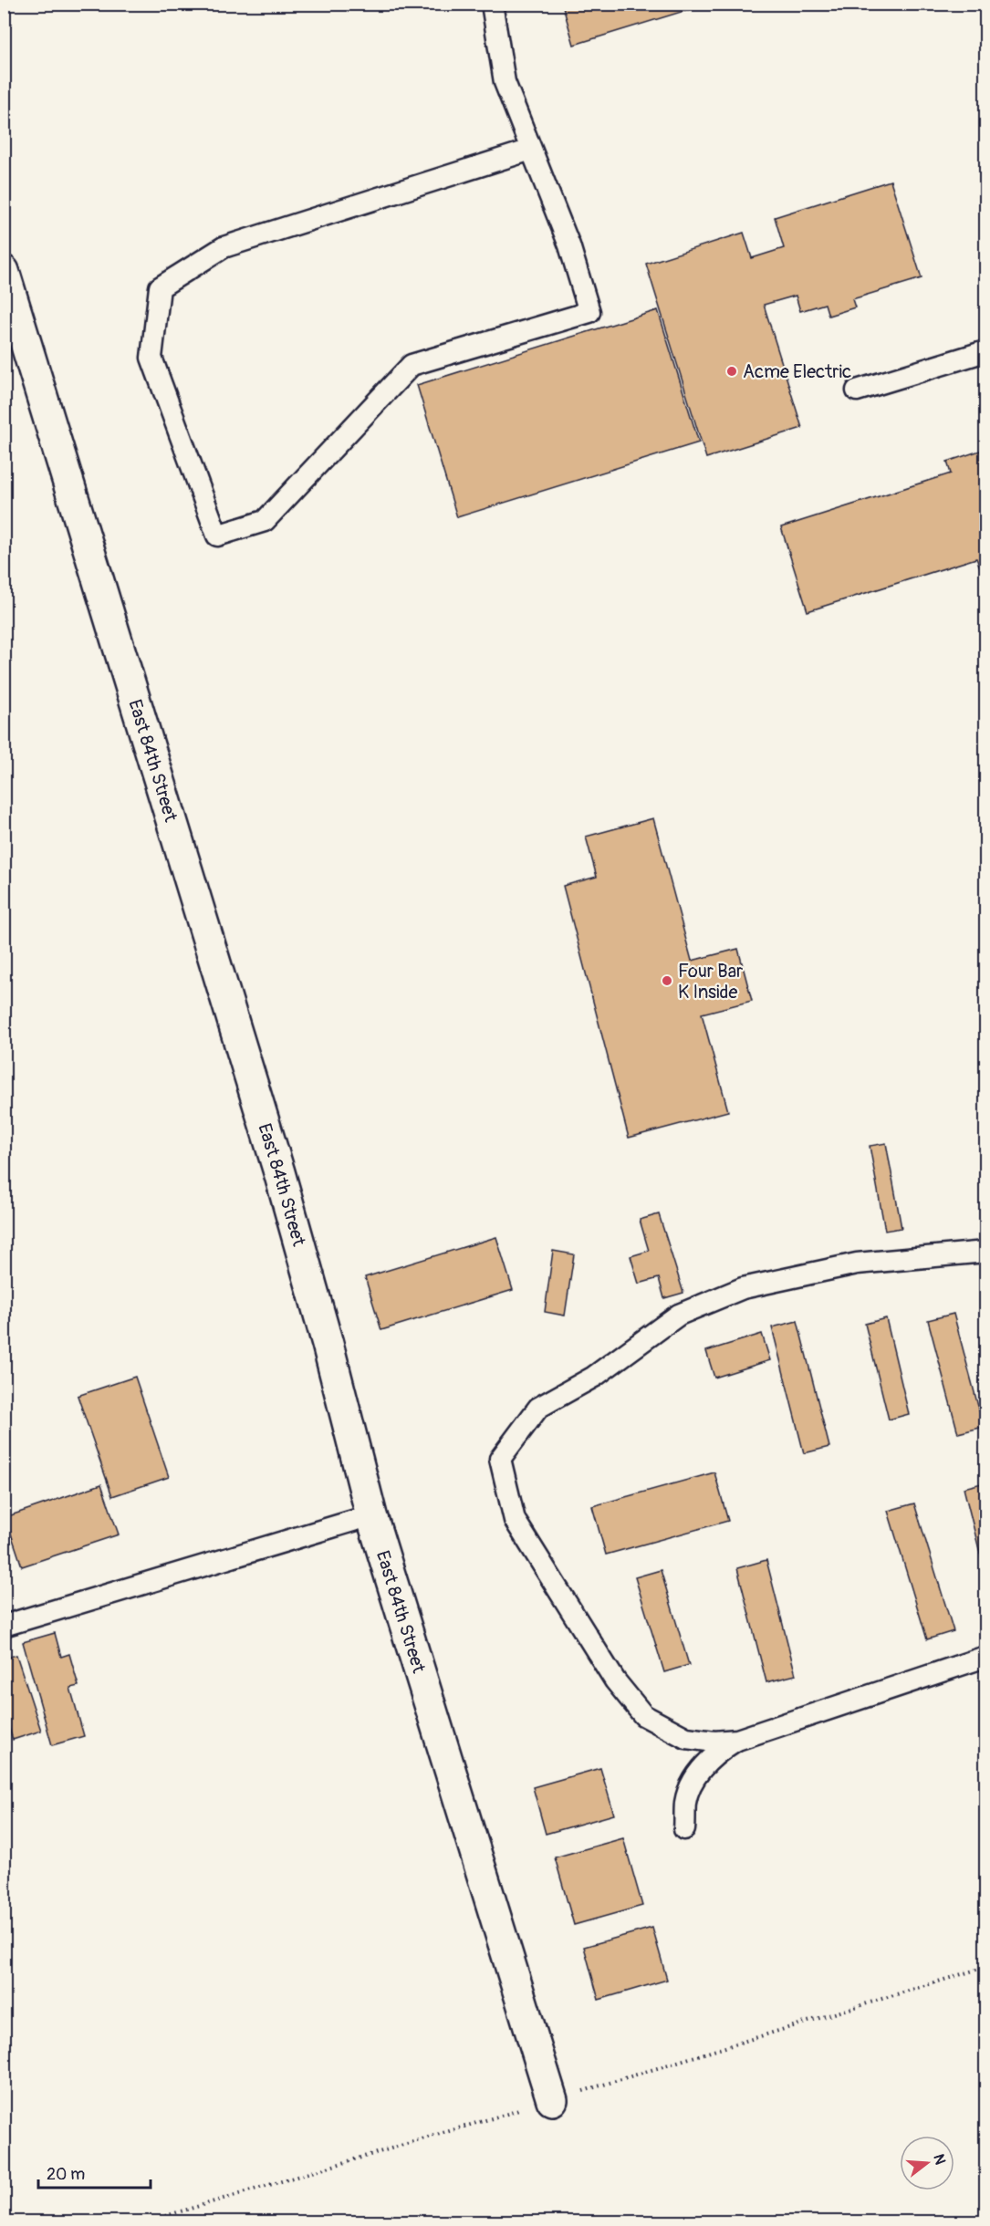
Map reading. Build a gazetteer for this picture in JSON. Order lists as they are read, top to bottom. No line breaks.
{"streets":{"street":["East 84th Street"]},"places":["Acme Electric","Four Bar K Inside"],"scale_bar":"20 m","north":"right"}
